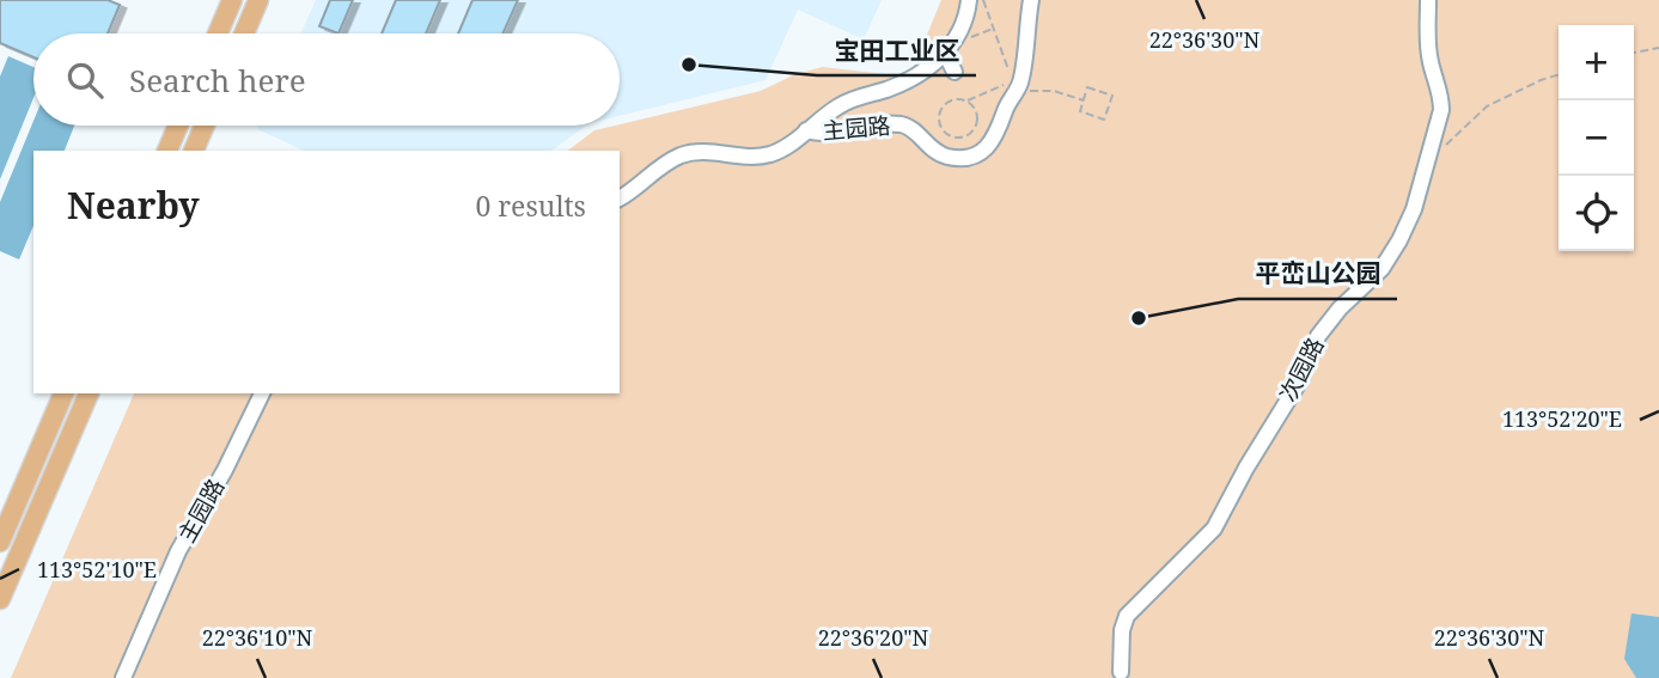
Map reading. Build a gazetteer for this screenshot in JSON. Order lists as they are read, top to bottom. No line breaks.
{"streets":{"street":["主园路","次园路"]},"places":["宝田工业区","平峦山公园"],"page":{"map_buttons":["+","−"],"search":"Search here","heading":["Nearby","0 results"]},"coordinates":["22°36'30\"N","113°52'20\"E","113°52'10\"E","22°36'10\"N","22°36'20\"N"]}
